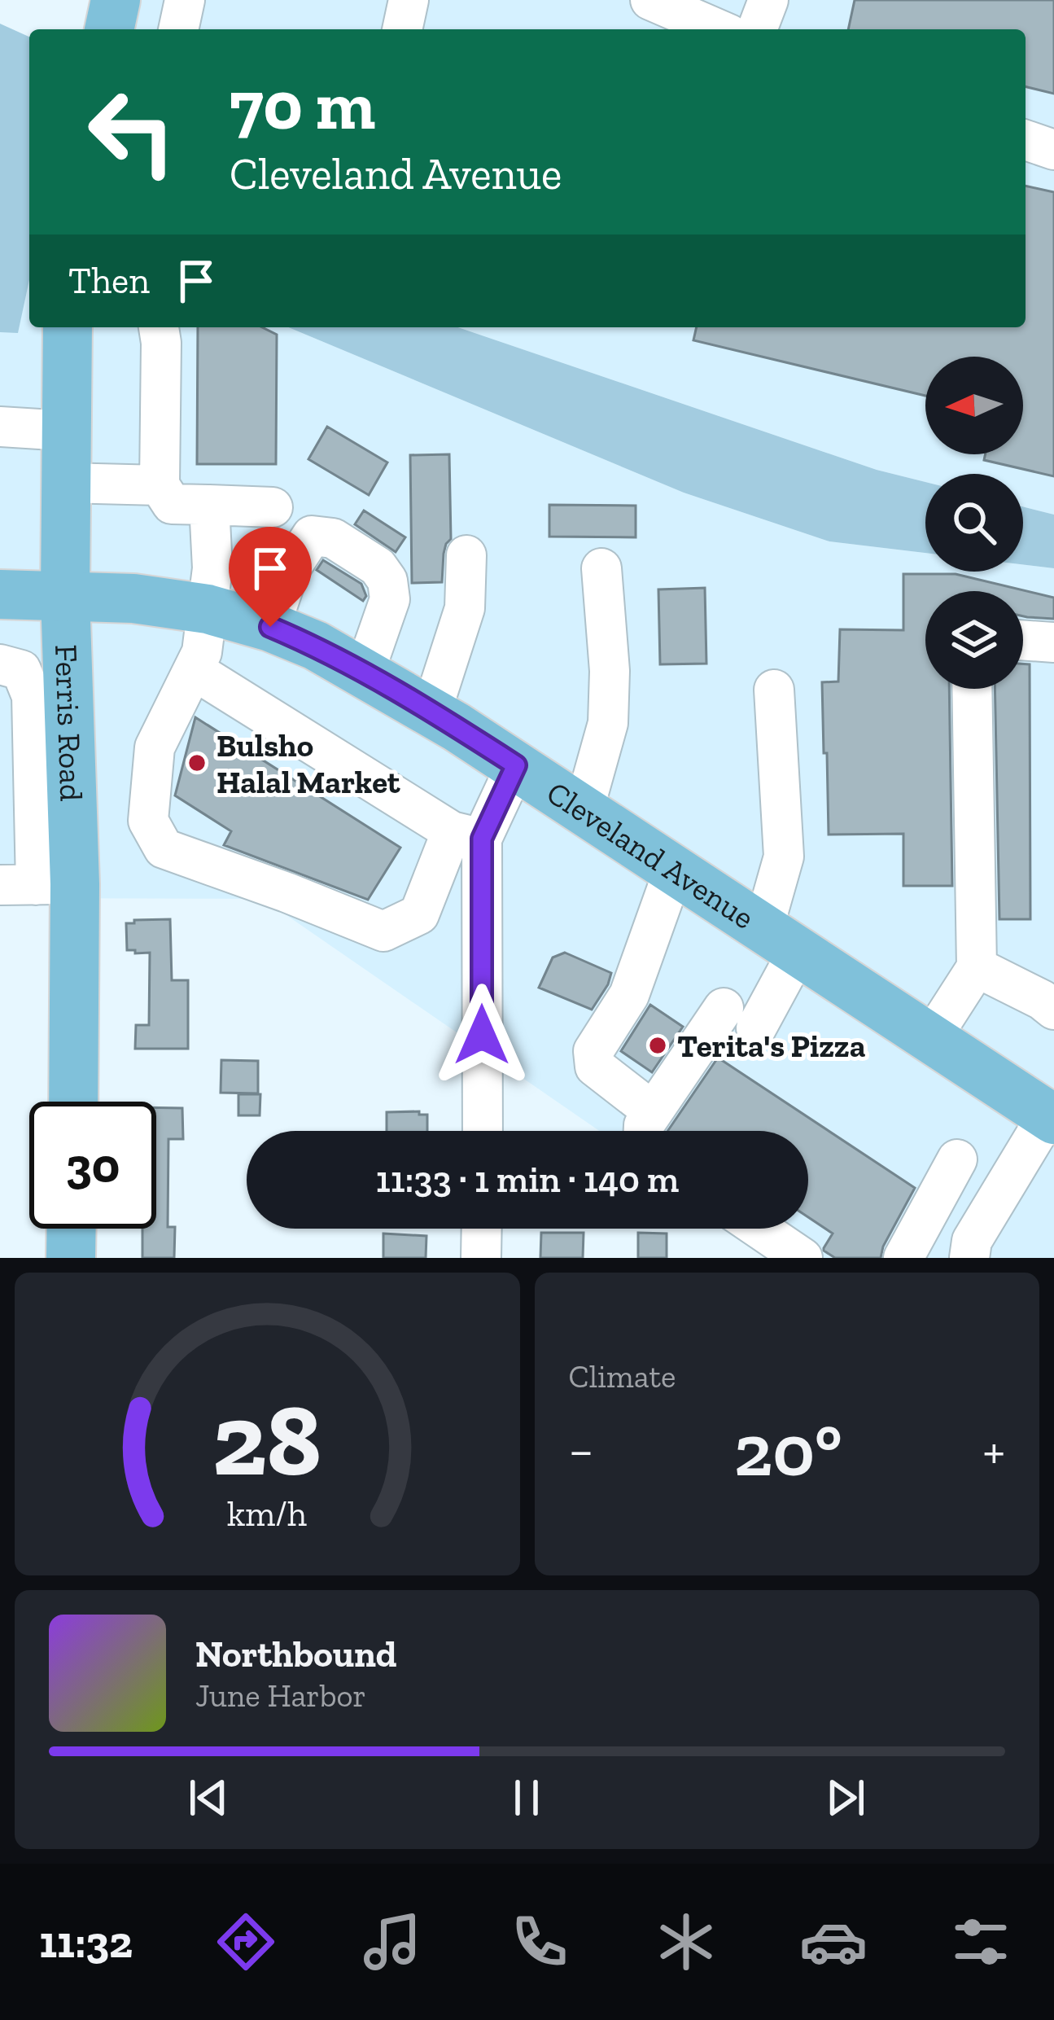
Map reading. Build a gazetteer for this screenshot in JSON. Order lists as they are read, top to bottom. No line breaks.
{"streets":{"main road":["Ferris Road","Cleveland Avenue"]},"crossings":[["Ferris Road","Cleveland Avenue"]],"places":["Bulsho Halal Market","Terita's Pizza"],"north":"left","page":{"turn":["70 m","Cleveland Avenue"],"then":"Then","limit":"30","trip":"11:33 · 1 min · 140 m","tile":"Climate","heat":["−","20°","+"],"song":["Northbound","June Harbor"],"tabs":"11:32","gauge":["28","km/h"]}}
